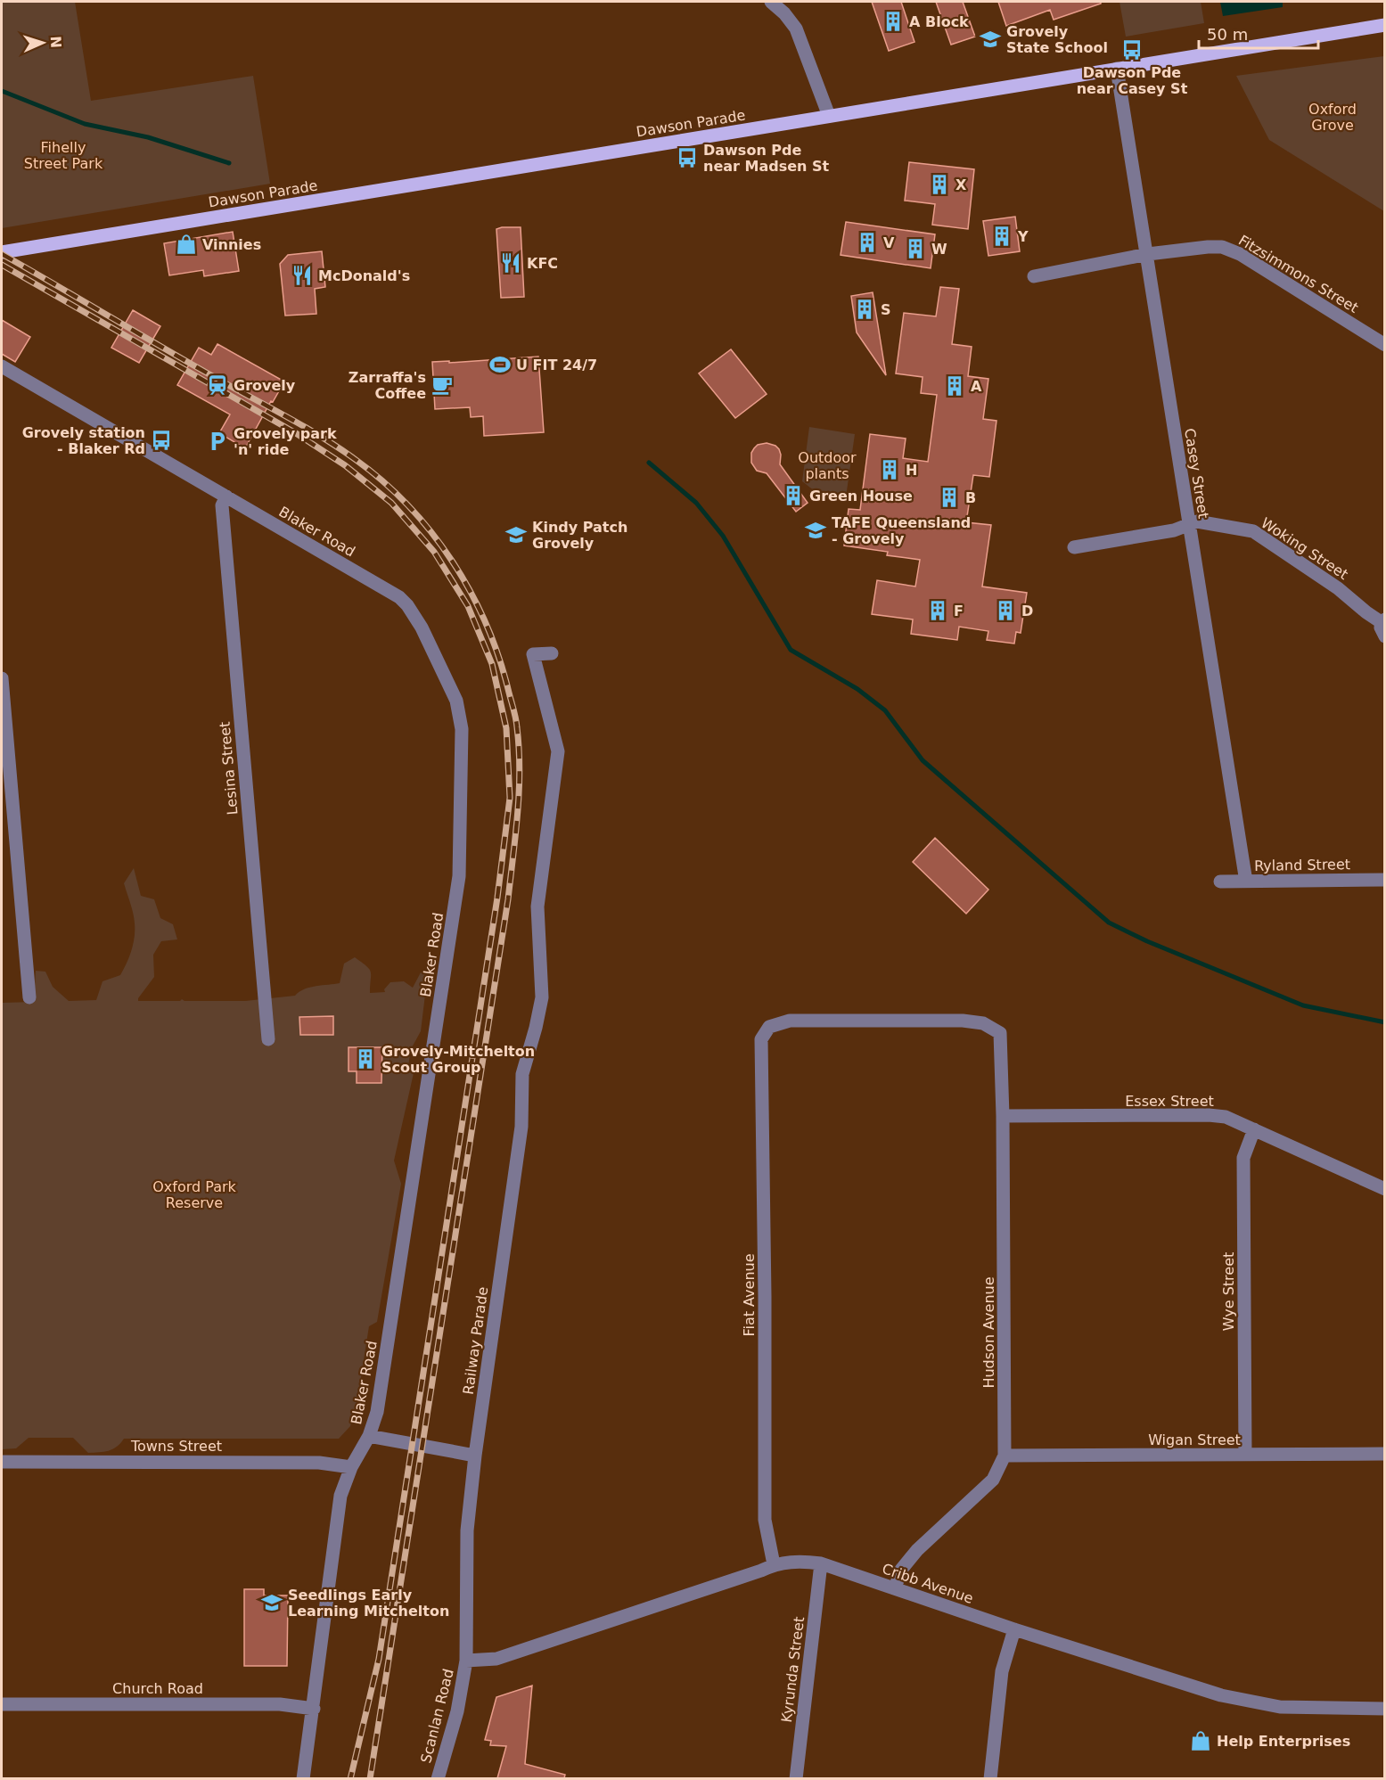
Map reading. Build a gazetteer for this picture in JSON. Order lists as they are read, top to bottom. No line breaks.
{"streets":{"main road":["Dawson Parade"],"street":["Fitzsimmons Street","Casey Street","Blaker Road","Woking Street","Lesina Street","Ryland Street","Essex Street","Wye Street","Fiat Avenue","Hudson Avenue","Railway Parade","Wigan Street","Towns Street","Cribb Avenue","Kyrunda Street","Church Road","Scanlan Road"]},"crossings":[["Dawson Parade","Casey Street"],["Fitzsimmons Street","Casey Street"],["Casey Street","Woking Street"],["Casey Street","Ryland Street"],["Blaker Road","Lesina Street"],["Blaker Road","Towns Street"],["Blaker Road","Church Road"],["Essex Street","Wye Street"],["Essex Street","Hudson Avenue"],["Wye Street","Wigan Street"],["Fiat Avenue","Hudson Avenue"],["Fiat Avenue","Cribb Avenue"],["Hudson Avenue","Wigan Street"],["Hudson Avenue","Cribb Avenue"],["Railway Parade","Cribb Avenue"],["Railway Parade","Scanlan Road"],["Cribb Avenue","Kyrunda Street"],["Cribb Avenue","Scanlan Road"]],"parks":["Oxford Grove","Fihelly Street Park","Outdoor plants","Oxford Park Reserve"],"places":{"building":["A Block","X","Y","V","W","S","A","H","Green House","B","F","D","Grovely-Mitchelton Scout Group"],"school or university":["Grovely State School","TAFE Queensland - Grovely","Kindy Patch Grovely","Seedlings Early Learning Mitchelton"],"bus stop":["Dawson Pde near Casey St","Dawson Pde near Madsen St","Grovely station - Blaker Rd"],"shop":["Vinnies","Help Enterprises"],"restaurant":["KFC","McDonald's"],"sports":["U FIT 24/7"],"station":["Grovely"],"cafe":["Zarraffa's Coffee"],"parking":["Grovely park 'n' ride"]},"scale_bar":"50 m","north":"right"}
